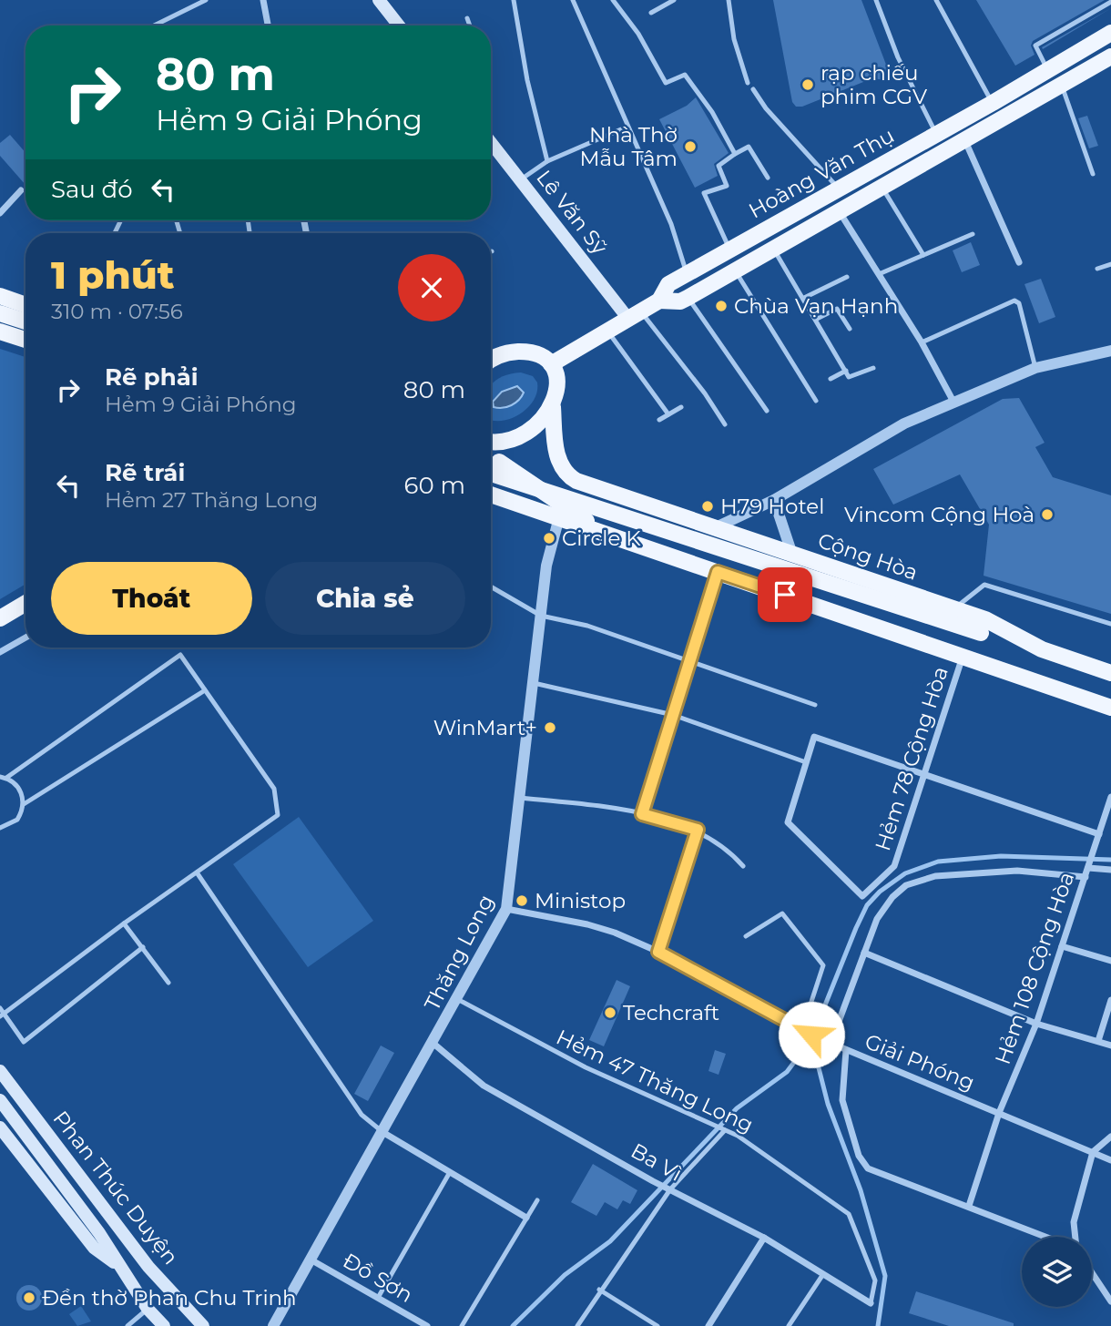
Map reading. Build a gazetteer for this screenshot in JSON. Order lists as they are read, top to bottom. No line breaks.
{"streets":{"main road":["Hoàng Văn Thụ","Lê Văn Sỹ","Cộng Hòa","Phan Thúc Duyện"],"street":["Hẻm 78 Cộng Hòa","Thăng Long","Hẻm 108 Cộng Hòa","Giải Phóng","Ba Vì","Đồ Sơn"],"lane":["Hẻm 47 Thăng Long"]},"crossings":[["Hoàng Văn Thụ","Lê Văn Sỹ"],["Hoàng Văn Thụ","Cộng Hòa"],["Thăng Long","Giải Phóng"],["Thăng Long","Hẻm 47 Thăng Long"],["Thăng Long","Ba Vì"],["Thăng Long","Đồ Sơn"],["Hẻm 108 Cộng Hòa","Giải Phóng"],["Hẻm 47 Thăng Long","Ba Vì"]],"places":["rạp chiếu phim CGV","Nhà Thờ Mẫu Tâm","Chùa Vạn Hạnh","H79 Hotel","Vincom Cộng Hoà","Circle K","WinMart+","Ministop","Techcraft","Đền thờ Phan Chu Trinh"],"page":{"turn":["80 m","Hẻm 9 Giải Phóng"],"then":"Sau đó","heading":["1 phút","310 m · 07:56"],"list":[{"name":"Rẽ phải","note":"Hẻm 9 Giải Phóng","value":"80 m"},{"name":"Rẽ trái","note":"Hẻm 27 Thăng Long","value":"60 m"}],"buttons":["Thoát","Chia sẻ"]}}
